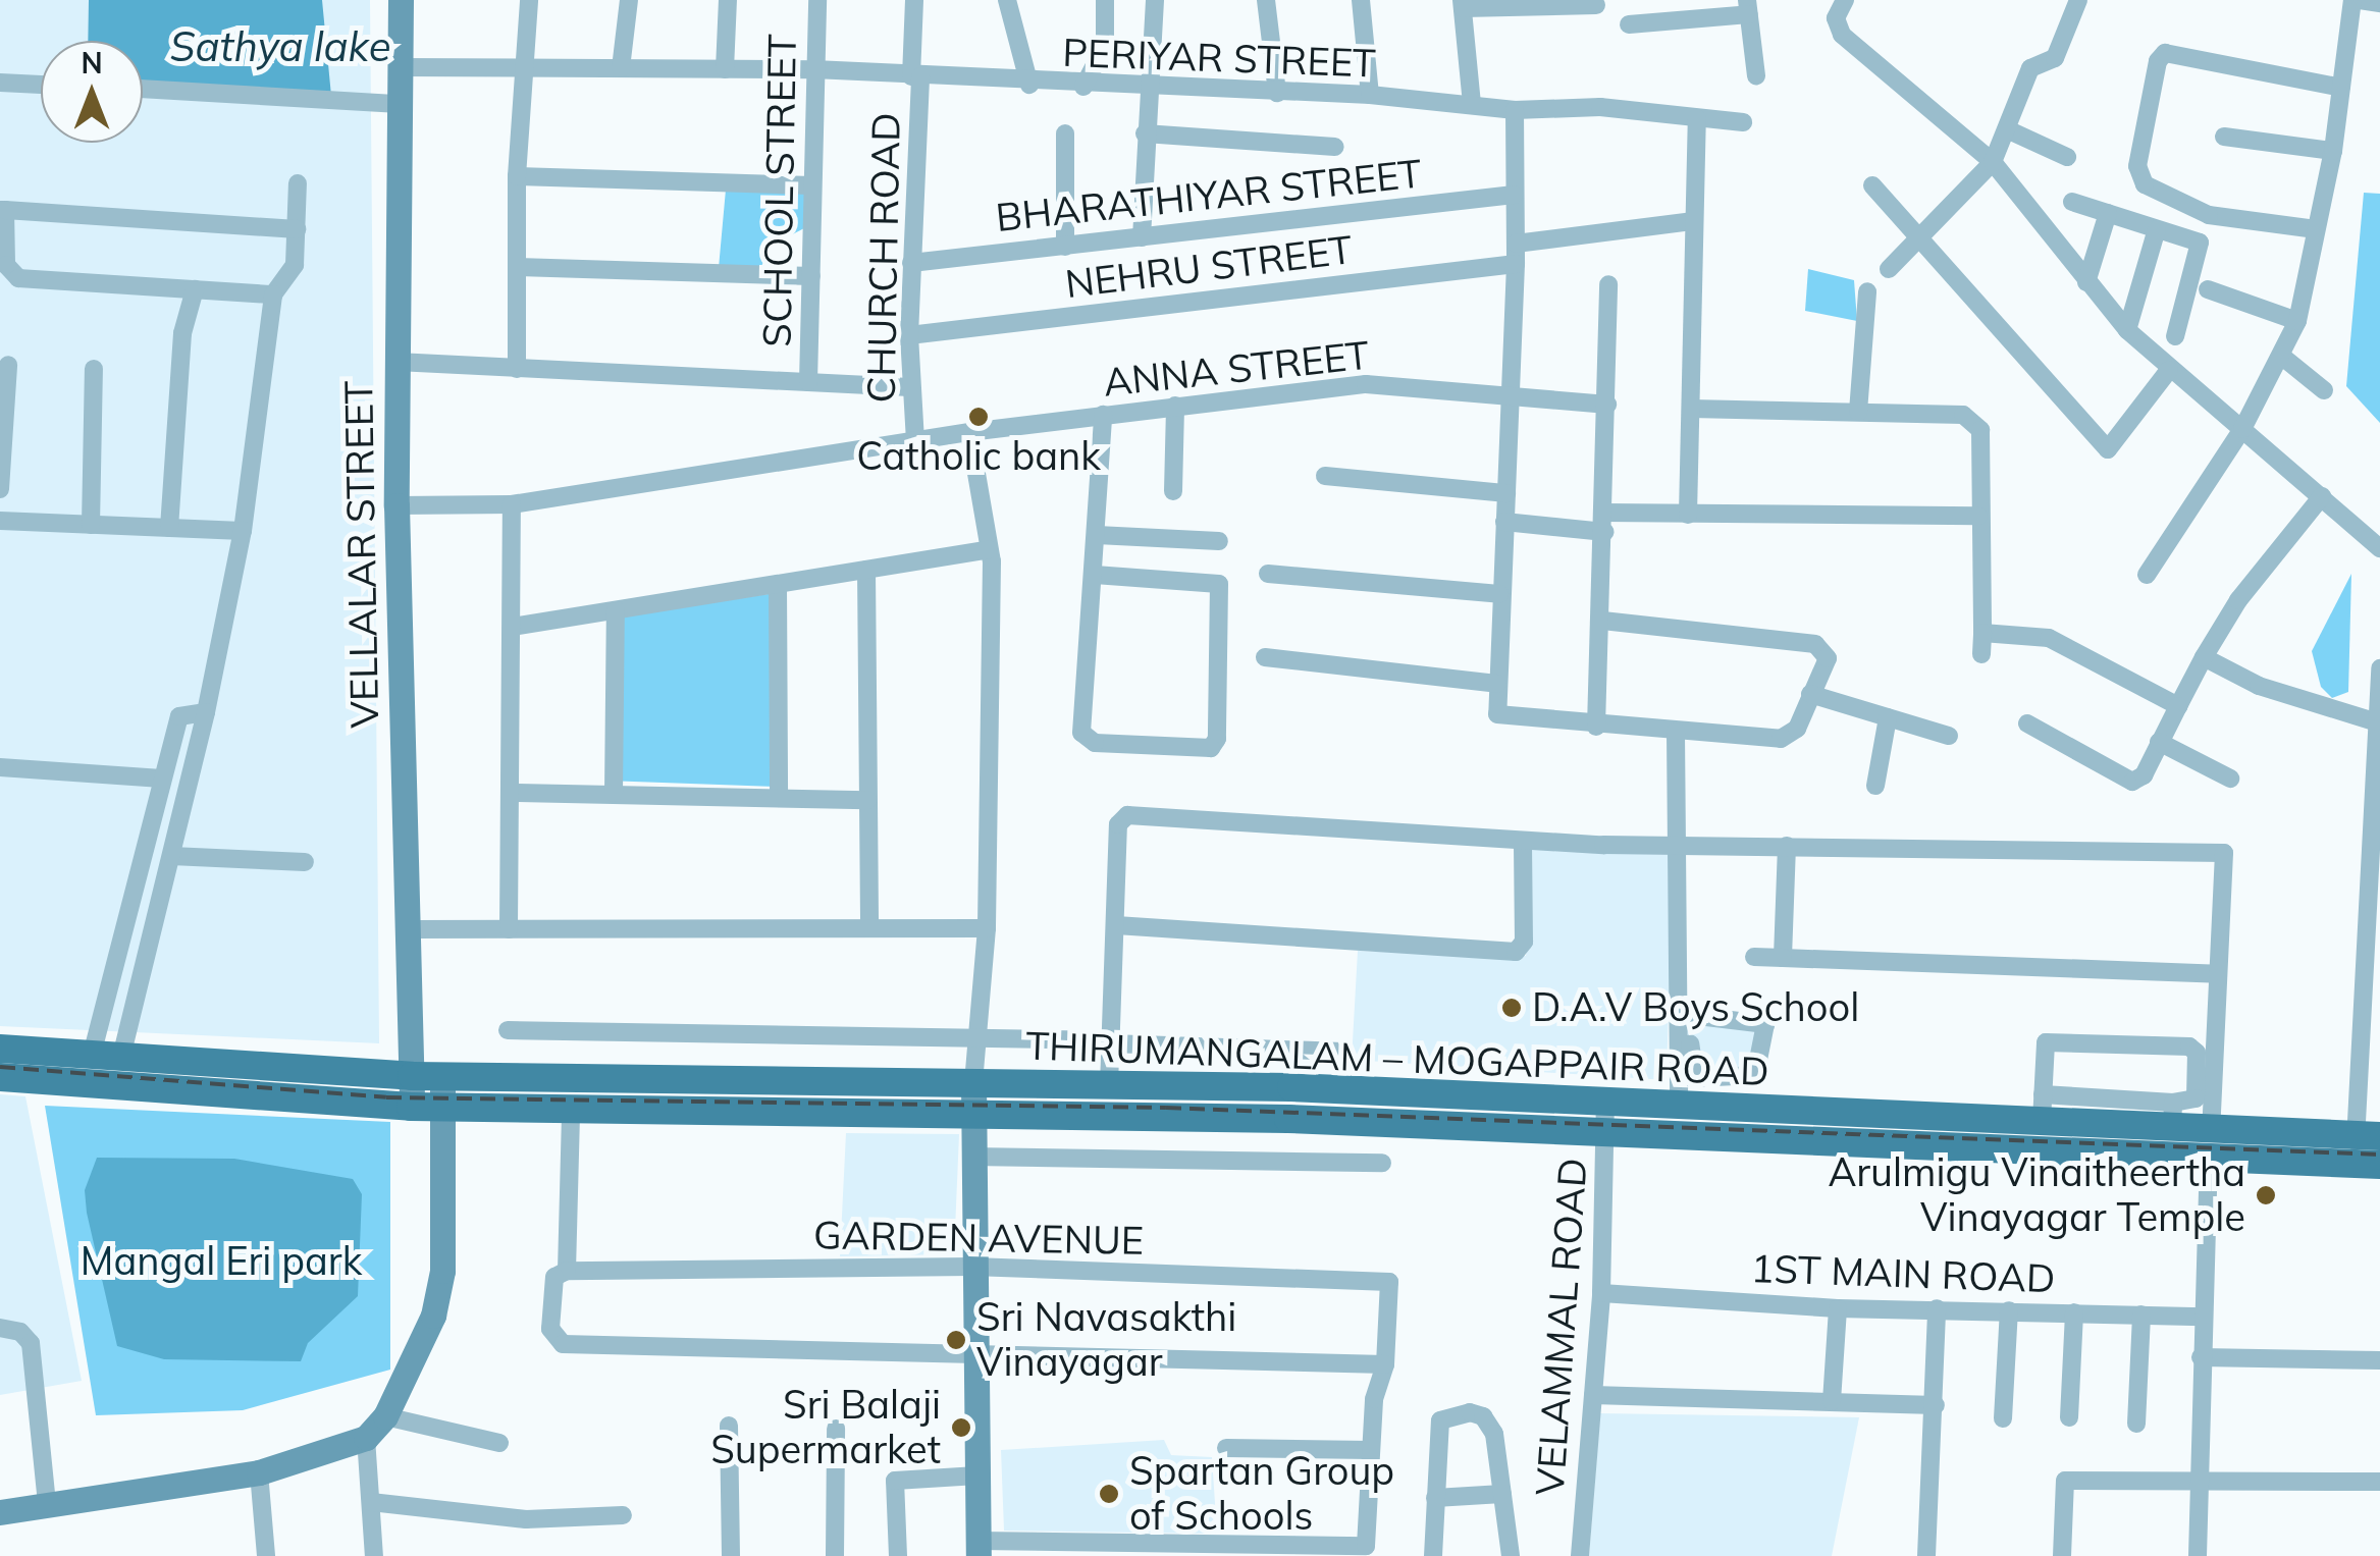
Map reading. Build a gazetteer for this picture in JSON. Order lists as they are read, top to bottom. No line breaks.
{"streets":{"main road":["THIRUMANGALAM – MOGAPPAIR ROAD"],"street":["PERIYAR STREET","SCHOOL STREET","BHARATHIYAR STREET","CHURCH ROAD","NEHRU STREET","ANNA STREET","VELLALAR STREET","GARDEN AVENUE","1ST MAIN ROAD","VELAMMAL ROAD"]},"crossings":[["PERIYAR STREET","SCHOOL STREET"],["PERIYAR STREET","CHURCH ROAD"],["PERIYAR STREET","VELLALAR STREET"],["BHARATHIYAR STREET","CHURCH ROAD"],["CHURCH ROAD","NEHRU STREET"],["CHURCH ROAD","ANNA STREET"],["ANNA STREET","VELLALAR STREET"],["VELLALAR STREET","THIRUMANGALAM – MOGAPPAIR ROAD"],["THIRUMANGALAM – MOGAPPAIR ROAD","VELAMMAL ROAD"],["1ST MAIN ROAD","VELAMMAL ROAD"]],"water":["Sathya lake"],"parks":["Mangal Eri park"],"places":["Catholic bank","D.A.V Boys School","Arulmigu Vinaitheertha Vinayagar Temple","Sri Navasakthi Vinayagar","Sri Balaji Supermarket","Spartan Group of Schools"],"north":"top"}
